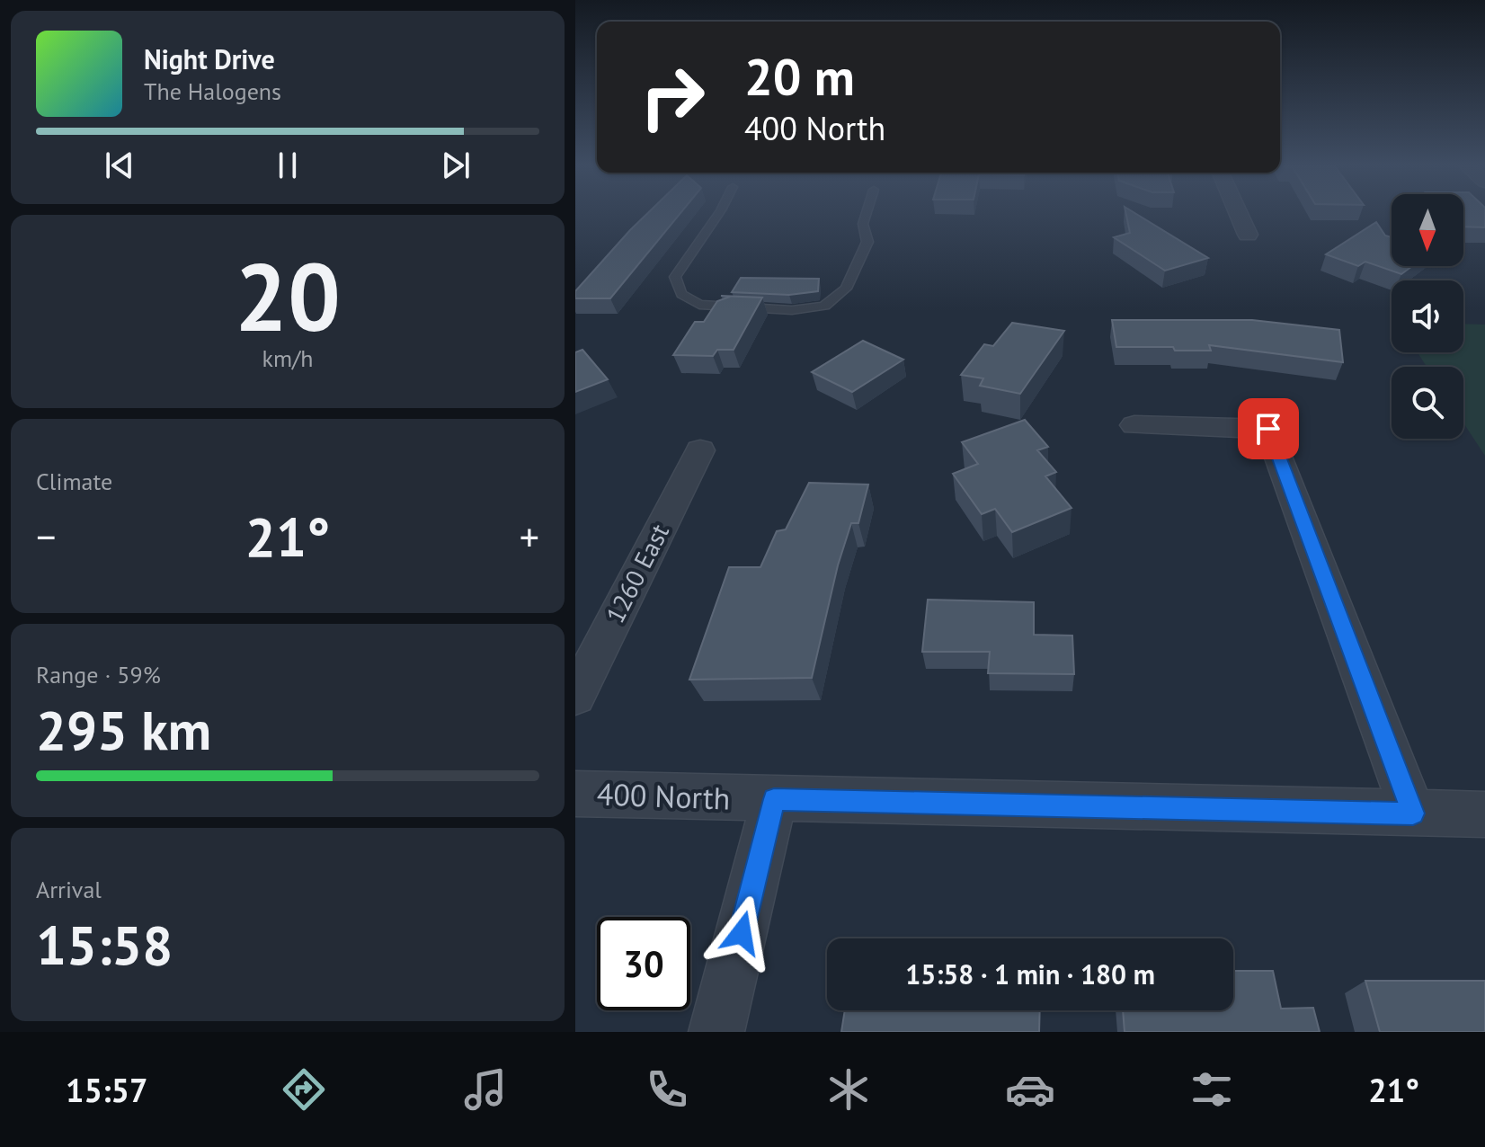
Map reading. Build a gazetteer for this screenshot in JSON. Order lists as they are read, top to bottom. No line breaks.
{"streets":{"street":["1260 East","400 North"]},"north":"bottom","page":{"turn":["20 m","400 North"],"song":["Night Drive","The Halogens"],"tile":[["20","km/h"],"Climate",["Range · 59%","295 km"],["Arrival","15:58"]],"heat":["−","21°","+"],"limit":"30","trip":"15:58 · 1 min · 180 m","tabs":["15:57","21°"]}}
